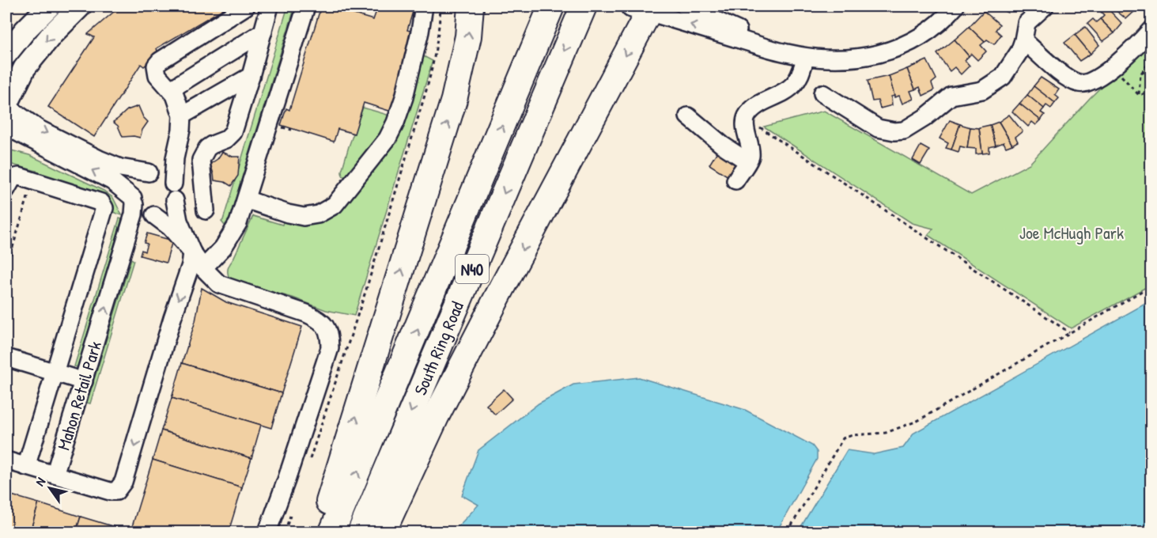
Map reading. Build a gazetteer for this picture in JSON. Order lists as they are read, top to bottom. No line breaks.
{"streets":{"highway":["N40","South Ring Road"],"street":["Mahon Retail Park"]},"parks":["Joe McHugh Park"],"north":"top left"}
